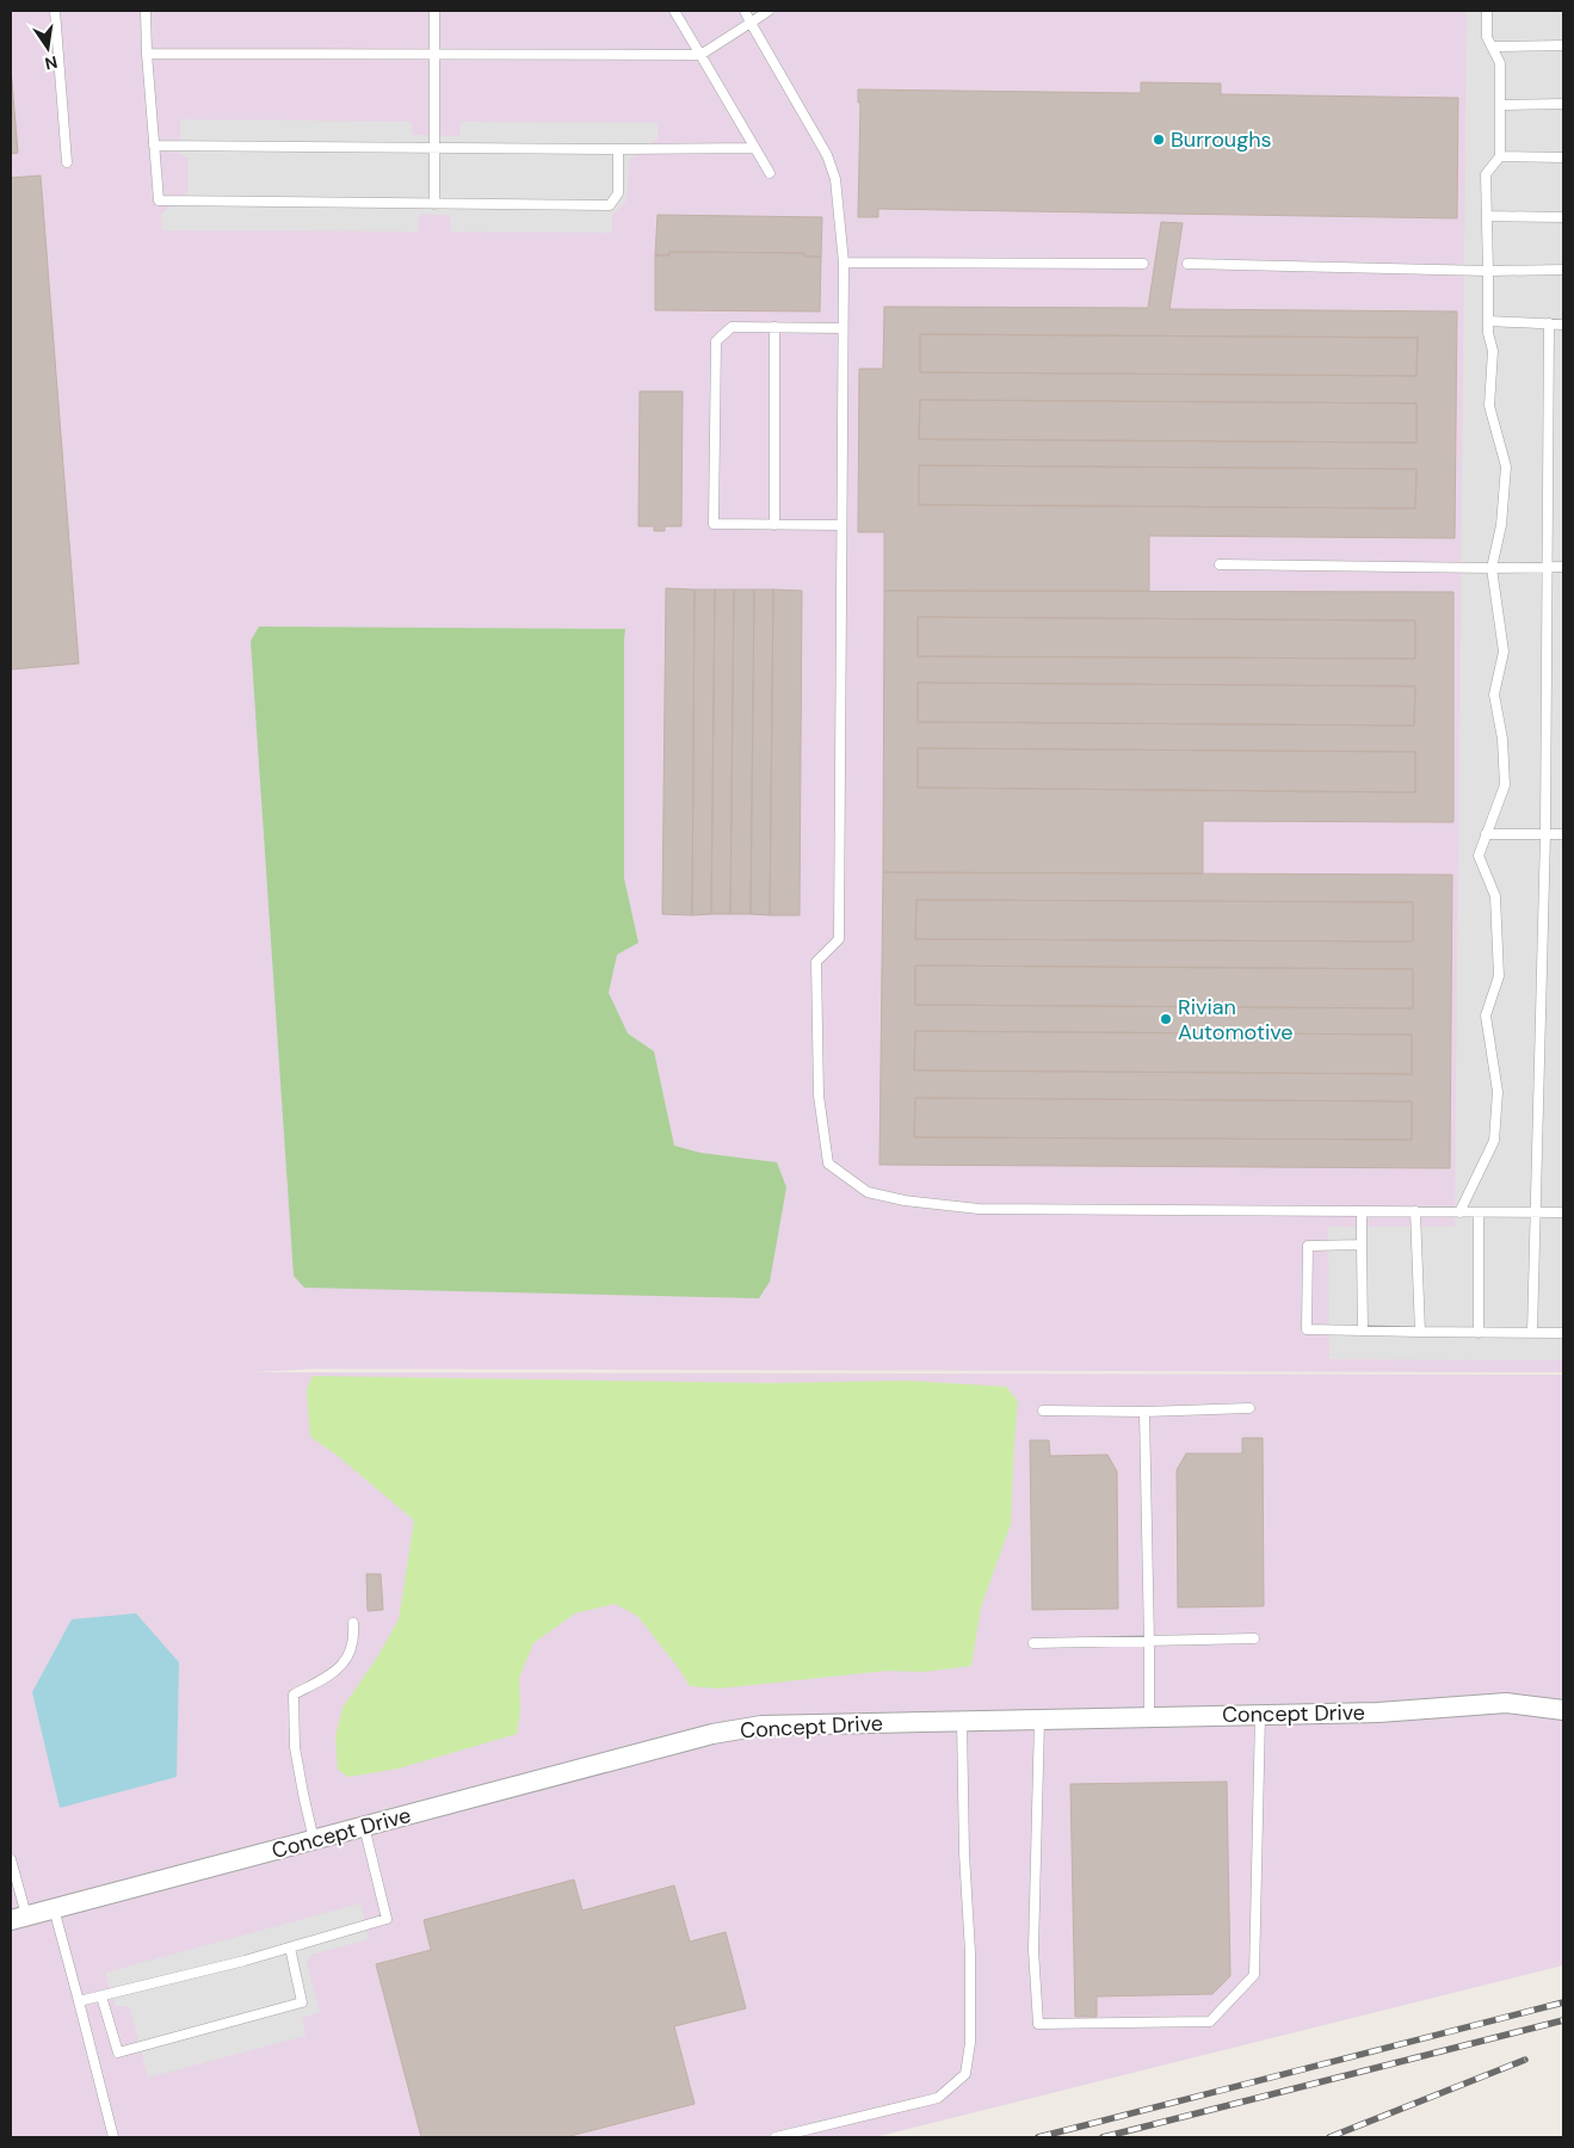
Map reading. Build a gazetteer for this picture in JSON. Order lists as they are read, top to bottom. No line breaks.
{"streets":{"street":["Concept Drive"]},"places":["Burroughs","Rivian Automotive"],"north":"bottom"}
